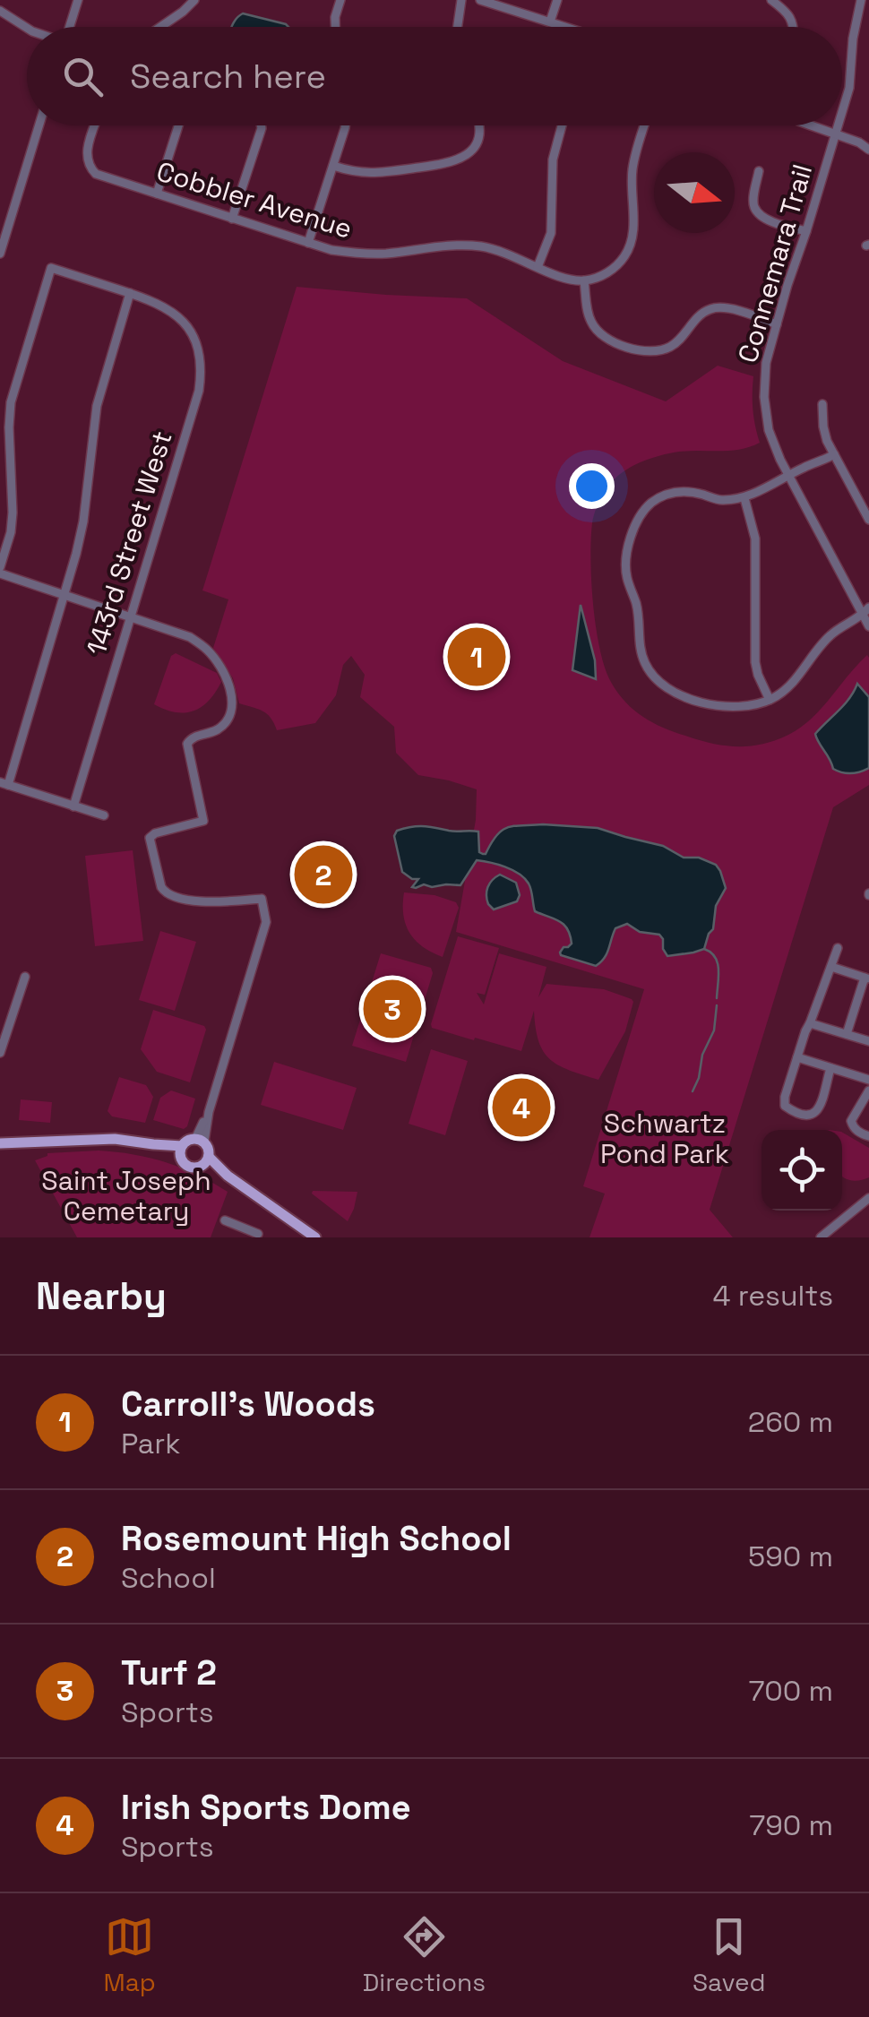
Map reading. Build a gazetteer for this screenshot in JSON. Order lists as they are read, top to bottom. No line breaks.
{"streets":{"street":["Cobbler Avenue","Connemara Trail","143rd Street West"]},"parks":["Schwartz Pond Park","Saint Joseph Cemetary"],"north":"right","page":{"search":"Search here","pins":["1","2","3","4"],"heading":["Nearby","4 results"],"list":[{"mark":"1","name":"Carroll's Woods","note":"Park","value":"260 m"},{"mark":"2","name":"Rosemount High School","note":"School","value":"590 m"},{"mark":"3","name":"Turf 2","note":"Sports","value":"700 m"},{"mark":"4","name":"Irish Sports Dome","note":"Sports","value":"790 m"}],"nav":["Map","Directions","Saved"]}}
